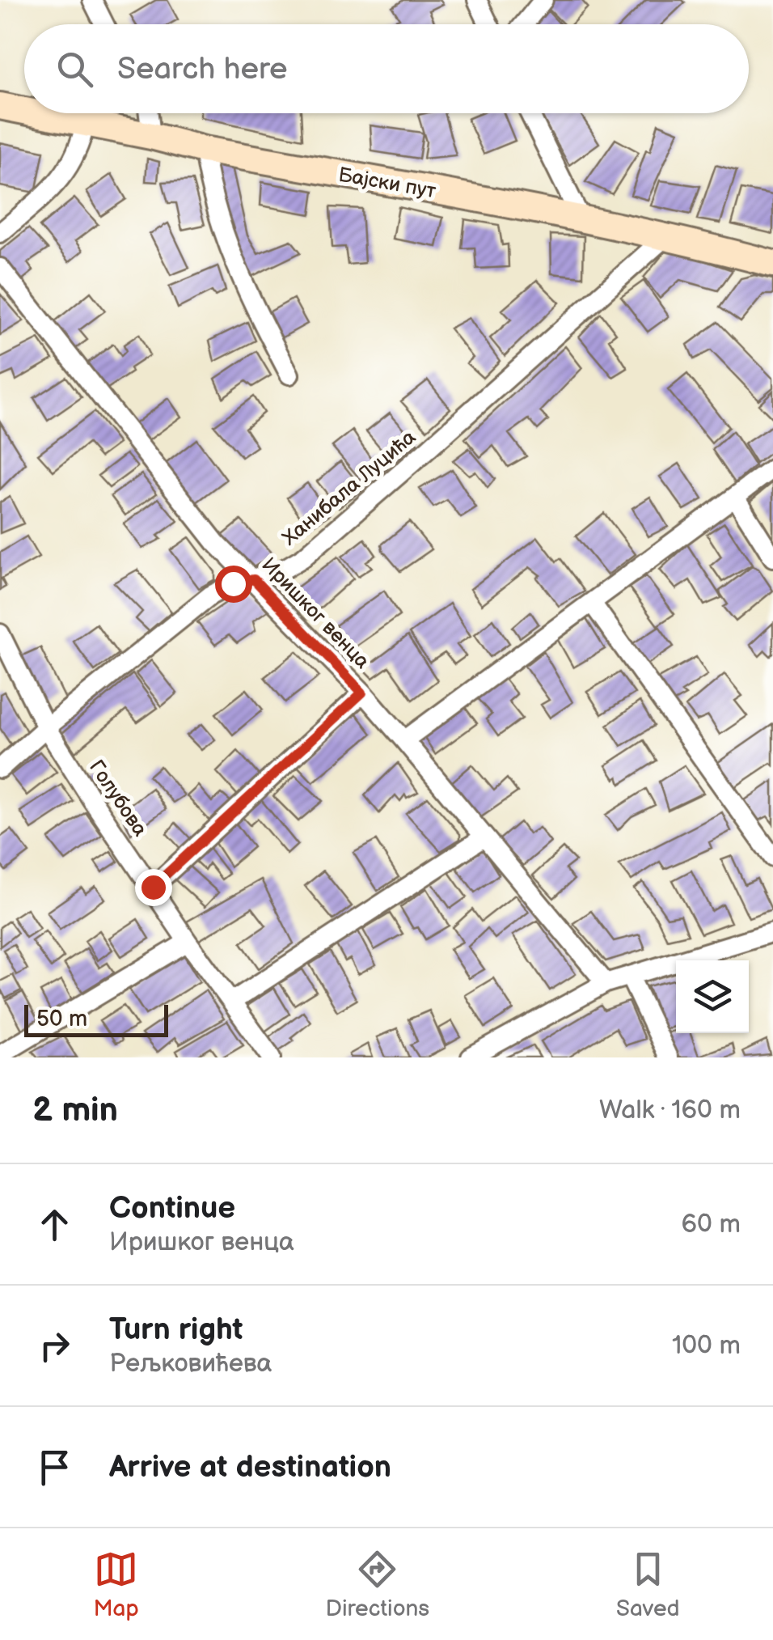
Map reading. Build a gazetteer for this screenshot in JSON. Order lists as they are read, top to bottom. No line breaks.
{"streets":{"street":["Бајски пут","Ханибала Луцића","Иришког венца","Голубова"]},"crossings":[["Бајски пут","Ханибала Луцића"],["Ханибала Луцића","Иришког венца"],["Ханибала Луцића","Голубова"]],"scale_bar":"50 m","page":{"search":"Search here","scale":"50 m","heading":["2 min","Walk · 160 m"],"list":[["Continue","Иришког венца","60 m"],["Turn right","Рељковићева","100 m"],"Arrive at destination"],"nav":["Map","Directions","Saved"]}}
